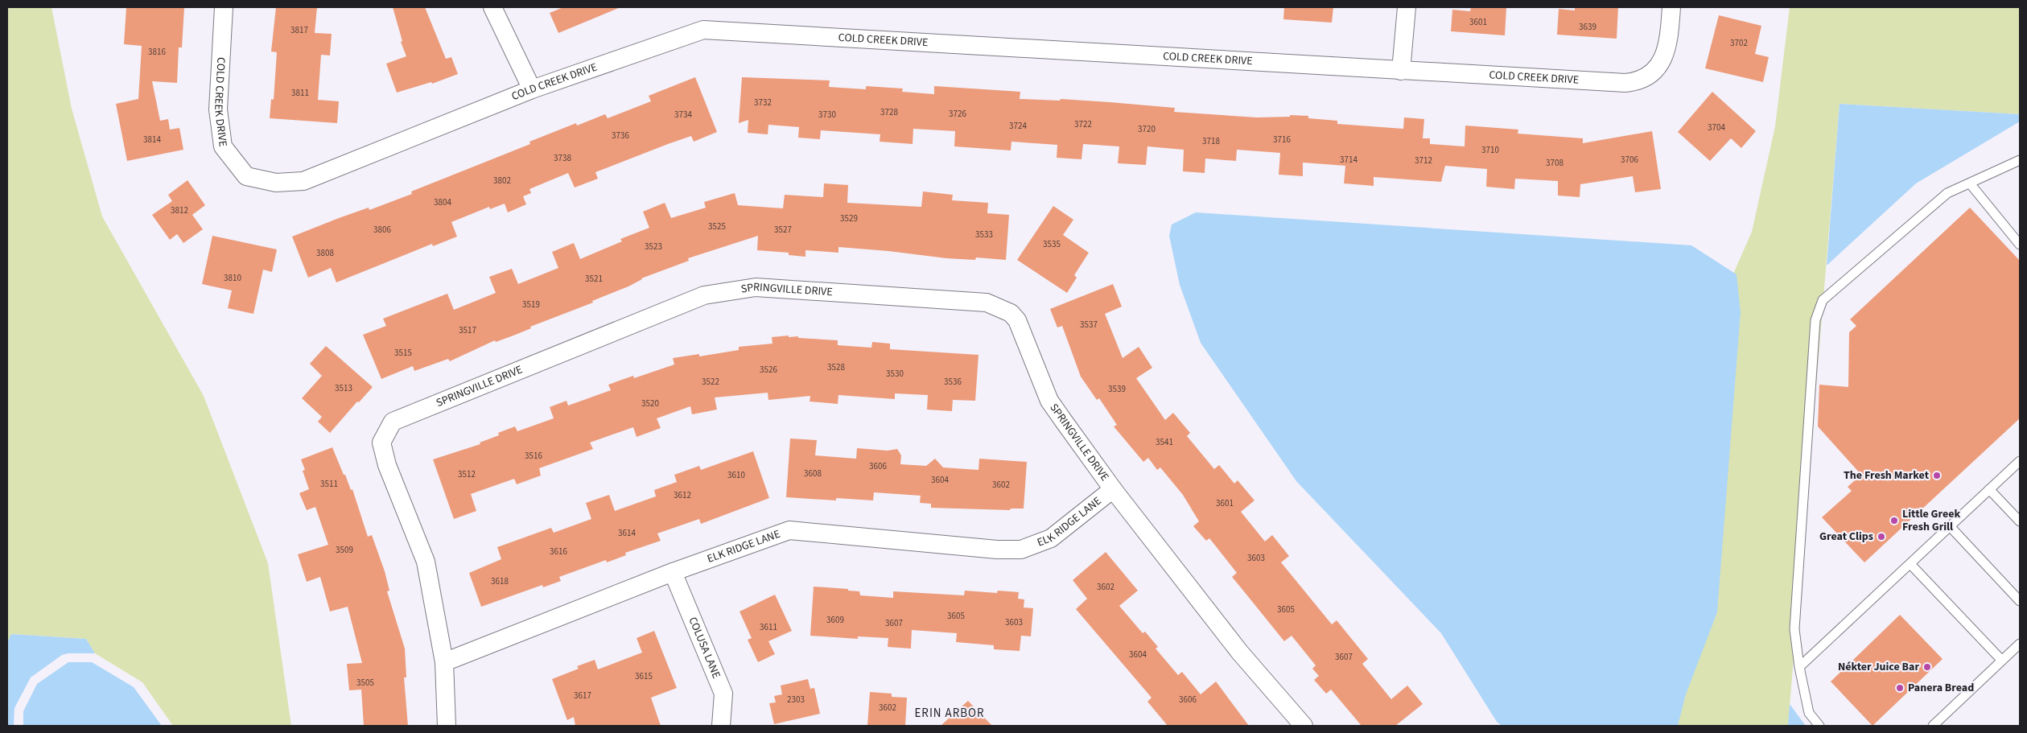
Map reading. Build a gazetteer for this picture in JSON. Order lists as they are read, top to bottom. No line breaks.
{"streets":{"street":["COLD CREEK DRIVE","SPRINGVILLE DRIVE","ELK RIDGE LANE","COLUSA LANE"]},"crossings":[["SPRINGVILLE DRIVE","ELK RIDGE LANE"],["ELK RIDGE LANE","COLUSA LANE"]],"districts":["ERIN ARBOR"],"places":["The Fresh Market","Little Greek Fresh Grill","Great Clips","Nékter Juice Bar","Panera Bread"],"house_numbers":["3601","3639","3817","3702","3816","3811","3732","3728","3726","3734","3730","3722","3724","3704","3720","3736","3814","3716","3718","3710","3738","3714","3706","3712","3708","3802","3804","3812","3529","3525","3806","3527","3533","3535","3523","3808","3810","3521","3519","3537","3517","3515","3528","3526","3530","3522","3536","3513","3539","3520","3541","3516","3606","3608","3512","3610","3604","3511","3602","3612","3601","3614","3509","3616","3603","3618","3602","3605","3605","3609","3603","3607","3611","3604","3607","3615","3505","3617","2303","3606","3602"]}
